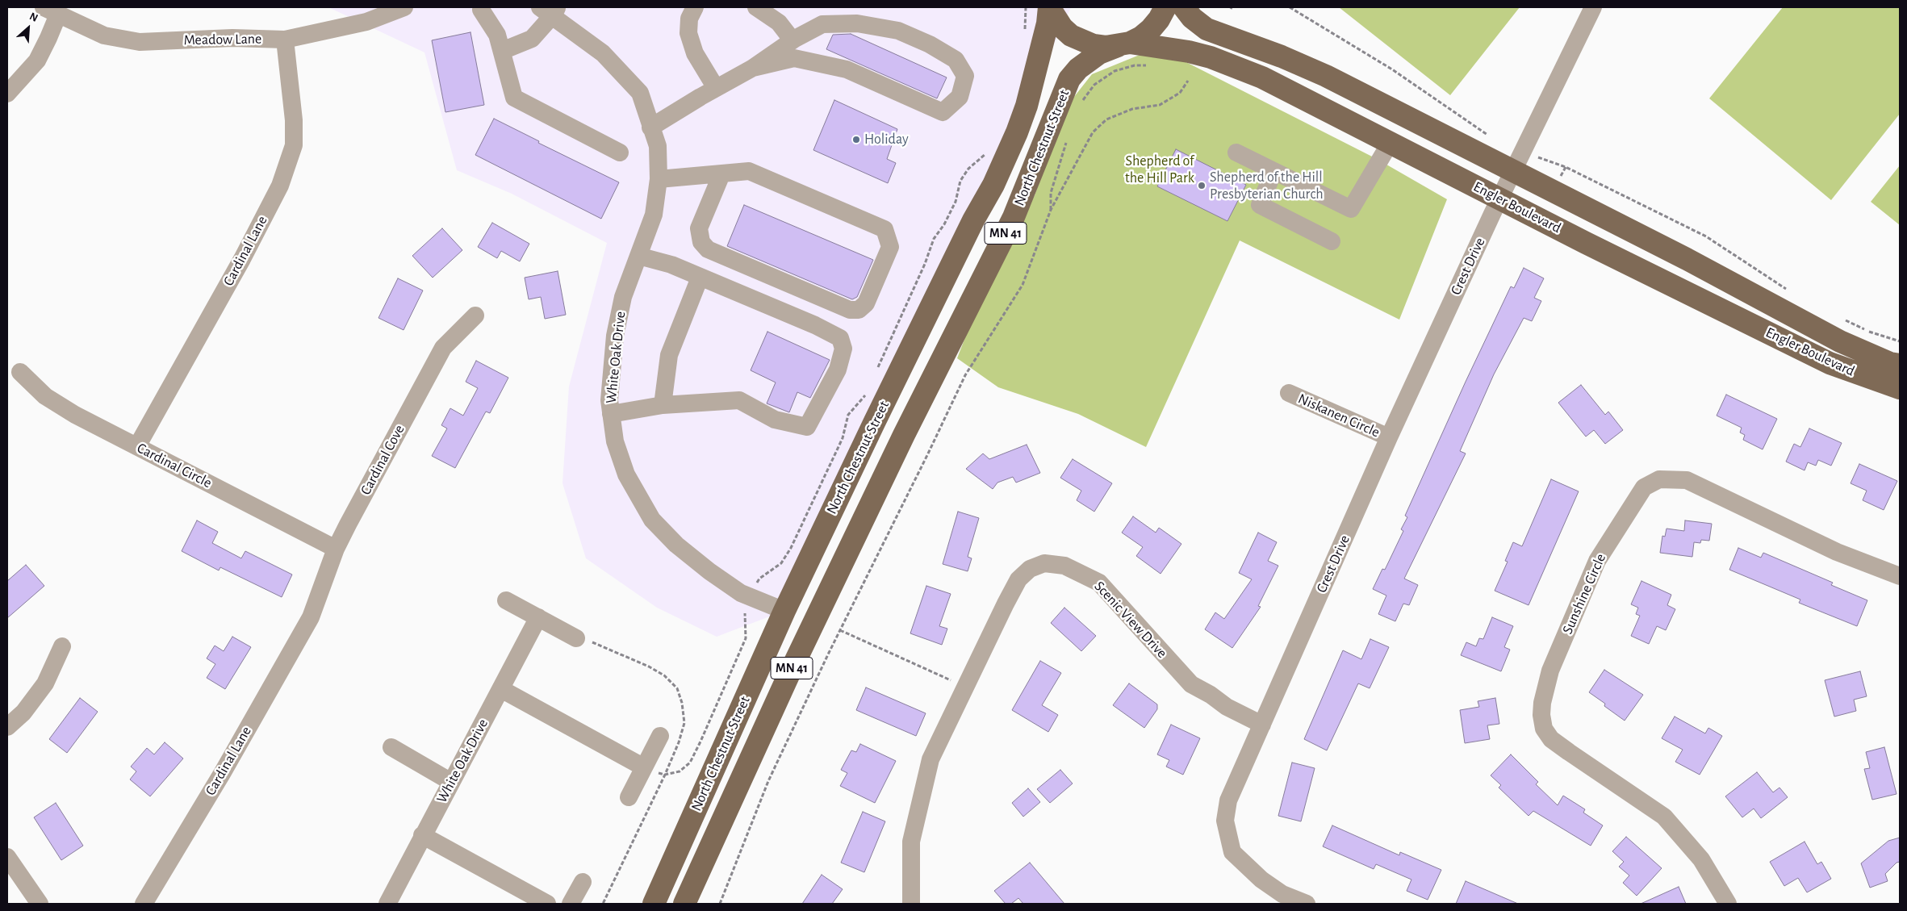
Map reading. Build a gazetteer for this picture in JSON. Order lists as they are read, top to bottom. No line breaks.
{"streets":{"main road":["North Chestnut Street","Engler Boulevard","MN 41"],"street":["Meadow Lane","Cardinal Lane","Crest Drive","White Oak Drive","Niskanen Circle","Cardinal Cove","Cardinal Circle","Sunshine Circle","Scenic View Drive"]},"crossings":[["Meadow Lane","Cardinal Lane"],["North Chestnut Street","Engler Boulevard"],["North Chestnut Street","MN 41"],["North Chestnut Street","White Oak Drive"],["Engler Boulevard","MN 41"],["Engler Boulevard","Crest Drive"],["Cardinal Lane","Cardinal Cove"],["Cardinal Lane","Cardinal Circle"],["Crest Drive","Niskanen Circle"],["Crest Drive","Scenic View Drive"],["Cardinal Cove","Cardinal Circle"]],"parks":["Shepherd of the Hill Park"],"places":["Holiday","Shepherd of the Hill Presbyterian Church"],"north":"top right"}
